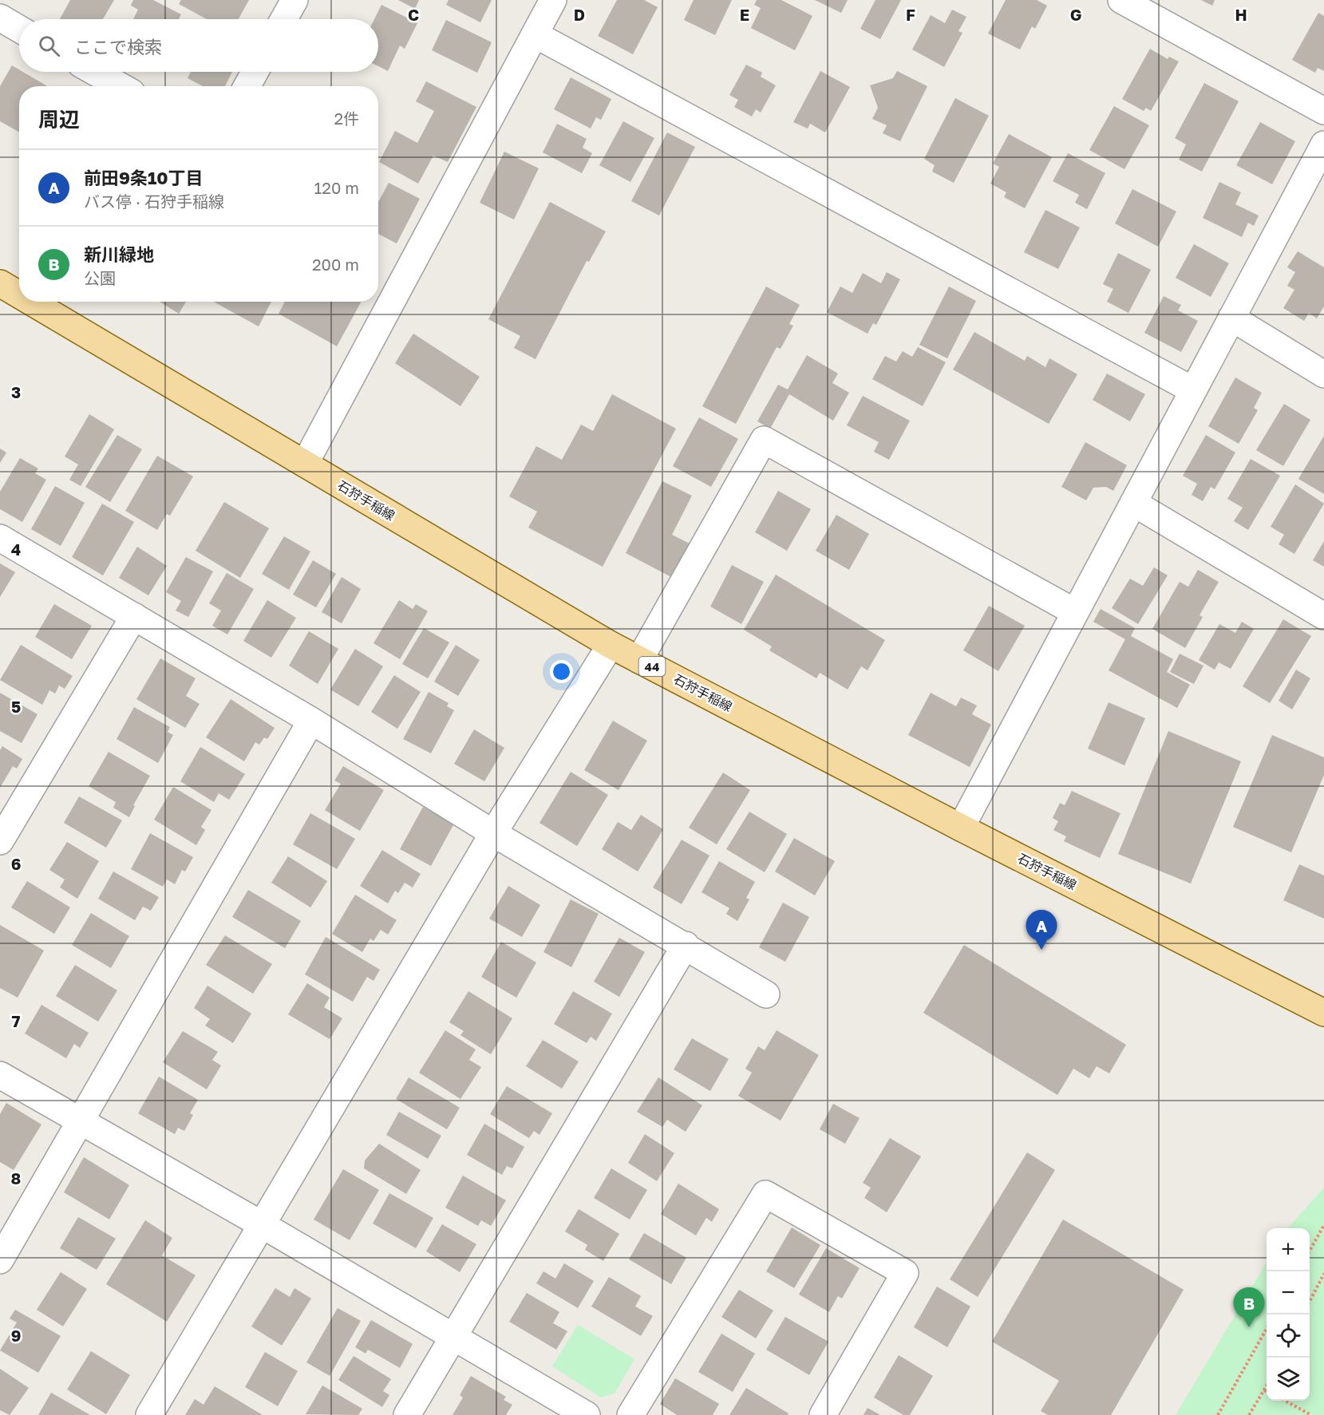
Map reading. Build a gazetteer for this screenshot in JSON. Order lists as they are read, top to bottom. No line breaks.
{"streets":{"main road":["石狩手稲線","44"]},"page":{"search":"ここで検索","heading":["周辺","2件"],"list":[{"mark":"A","name":"前田9条10丁目","note":"バス停 · 石狩手稲線","value":"120 m"},{"mark":"B","name":"新川緑地","note":"公園","value":"200 m"}],"pins":["A","B"],"map_buttons":["+","−"]},"grid":{"columns":["C","D","E","F","G","H"],"rows":["3","4","5","6","7","8","9"]}}
